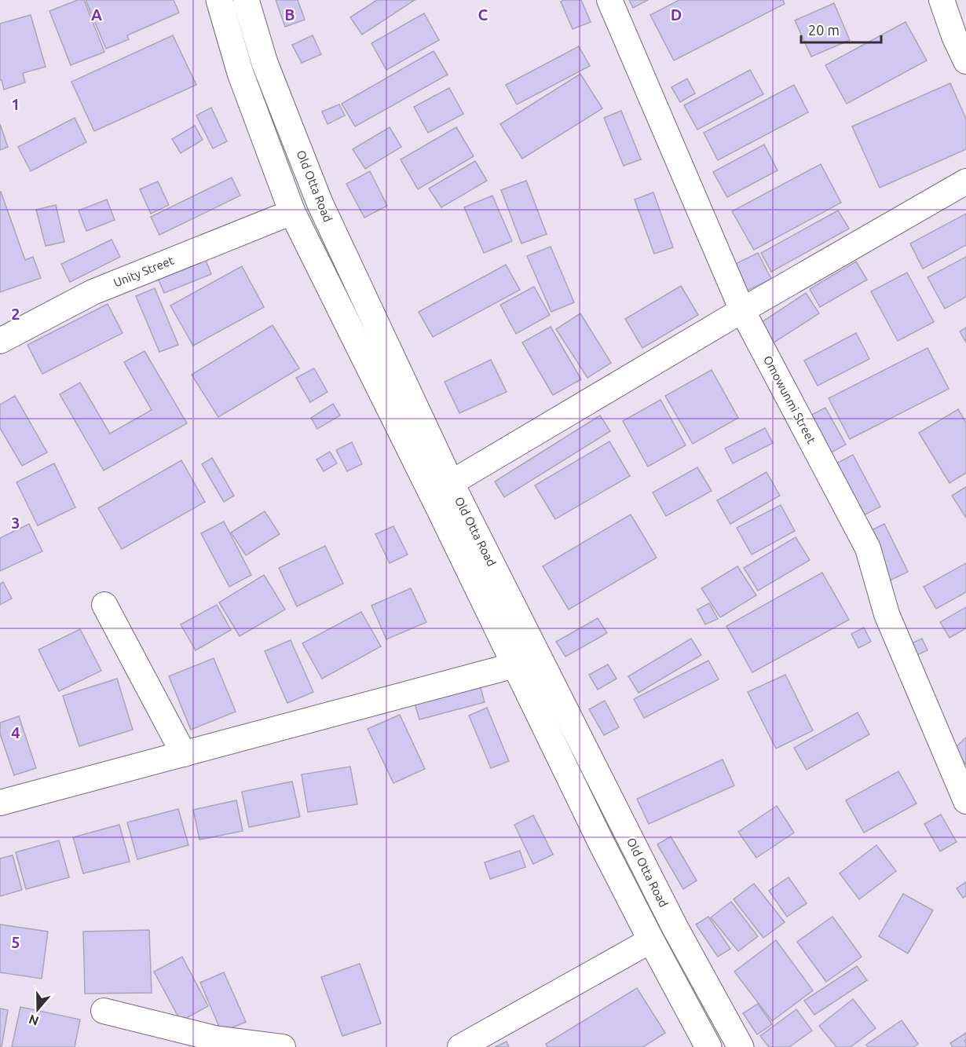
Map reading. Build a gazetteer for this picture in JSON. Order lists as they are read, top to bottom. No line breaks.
{"streets":{"street":["Old Otta Road","Unity Street","Omowunmi Street"]},"crossings":[["Old Otta Road","Unity Street"]],"scale_bar":"20 m","north":"bottom","grid":{"columns":["A","B","C","D"],"rows":["1","2","3","4","5"]}}
